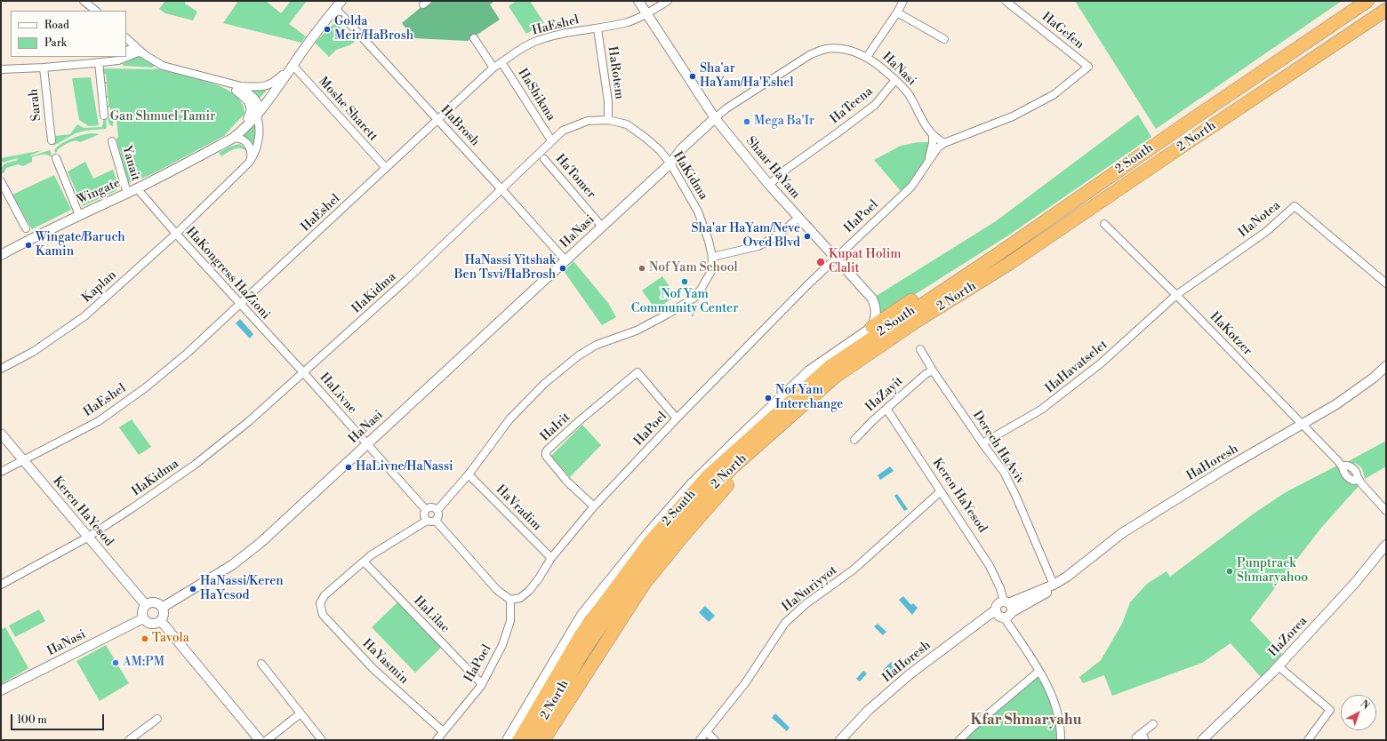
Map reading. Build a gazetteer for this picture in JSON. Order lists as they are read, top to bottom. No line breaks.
{"streets":{"highway":["2 North","2 South"],"street":["HaEshel","HaGefen","HaNasi","HaRotem","HaShikma","Sarah","HaTeena","Moshe Sharett","HaBrosh","Yanait","Shaar HaYam","HaKidma","HaTomer","Wingate","HaPoel","HaNotea","HaKongress HaZioni","Kaplan","HaKotzer","HaHavatselet","HaLivne","HaZayit","HaIrit","Derech HaAviv","HaHoresh","Keren HaYesod","HaVradim","HaNuriyyot","HaLilac","HaZorea","HaYasmin"]},"crossings":[["HaEshel","HaRotem"],["HaEshel","HaShikma"],["HaEshel","Moshe Sharett"],["HaEshel","HaBrosh"],["HaEshel","Shaar HaYam"],["HaEshel","HaKongress HaZioni"],["HaEshel","Keren HaYesod"],["HaGefen","HaPoel"],["HaNasi","HaTeena"],["HaNasi","HaBrosh"],["HaNasi","Shaar HaYam"],["HaNasi","HaKidma"],["HaNasi","HaTomer"],["HaNasi","HaPoel"],["HaNasi","HaLivne"],["HaNasi","Keren HaYesod"],["HaRotem","HaKidma"],["HaShikma","HaKidma"],["HaTeena","Shaar HaYam"],["HaBrosh","HaKidma"],["Yanait","Wingate"],["Shaar HaYam","HaPoel"],["HaKidma","HaKongress HaZioni"],["HaKidma","HaLivne"],["HaKidma","Keren HaYesod"],["Wingate","HaKongress HaZioni"],["Wingate","Kaplan"],["HaPoel","HaIrit"],["HaPoel","HaVradim"],["HaPoel","HaLilac"],["HaPoel","HaYasmin"],["HaNotea","HaKotzer"],["HaNotea","HaHavatselet"],["HaKongress HaZioni","Kaplan"],["HaKongress HaZioni","HaLivne"],["HaKotzer","HaHavatselet"],["HaKotzer","HaHoresh"],["HaHavatselet","Derech HaAviv"],["HaZayit","Derech HaAviv"],["HaZayit","Keren HaYesod"],["Derech HaAviv","HaHoresh"],["HaHoresh","Keren HaYesod"],["Keren HaYesod","HaNuriyyot"],["HaLilac","HaYasmin"]],"districts":["Kfar Shmaryahu"],"parks":["Gan Shmuel Tamir"],"places":["Golda Meir/HaBrosh","Sha'ar HaYam/Ha'Eshel","Mega Ba'Ir","Sha'ar HaYam/Neve Oved Blvd","Wingate/Baruch Kamin","Kupat Holim Clalit","HaNassi Yitshak Ben Tsvi/HaBrosh","Nof Yam School","Nof Yam Community Center","Nof Yam Interchange","HaLivne/HaNassi","Punptrack Shmaryahoo","HaNassi/Keren HaYesod","Tavola","AM:PM"],"legend":["Road","Park"],"scale_bar":"100 m","north":"top right"}
